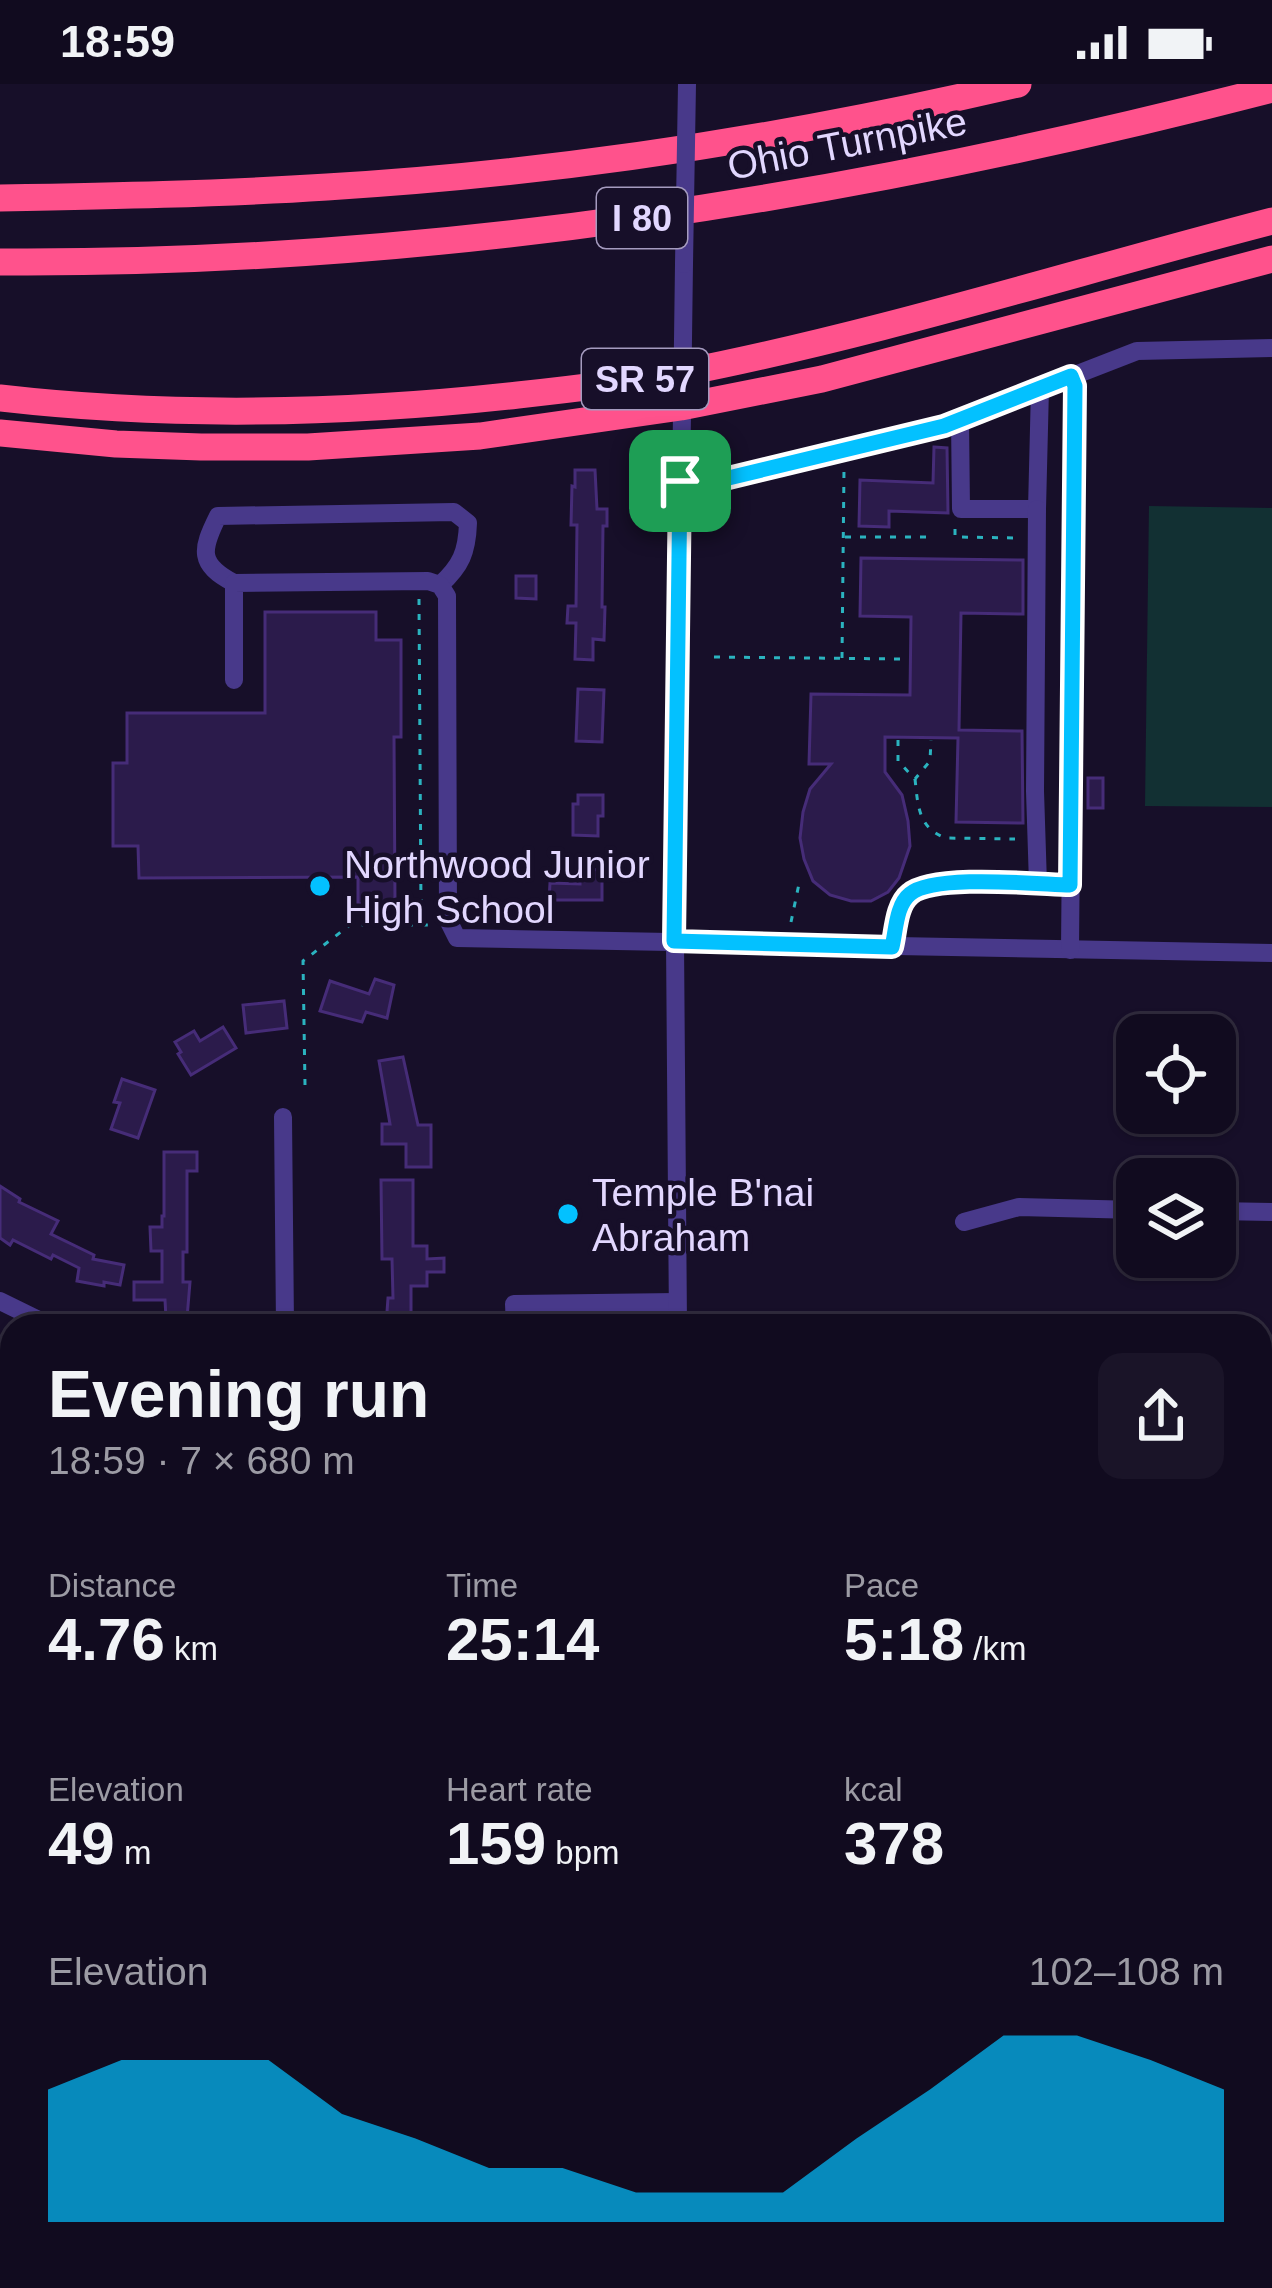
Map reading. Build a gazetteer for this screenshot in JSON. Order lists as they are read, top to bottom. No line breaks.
{"streets":{"highway":["Ohio Turnpike","I 80","SR 57"]},"places":["Northwood Junior High School","Temple B'nai Abraham"],"page":{"status":"18:59","heading":["Evening run","18:59 · 7 × 680 m"],"stats":[["Distance","4.76 km"],["Time","25:14"],["Pace","5:18 /km"],["Elevation","49 m"],["Heart rate","159 bpm"],["kcal","378"]],"chart":["Elevation","102–108 m"]}}
